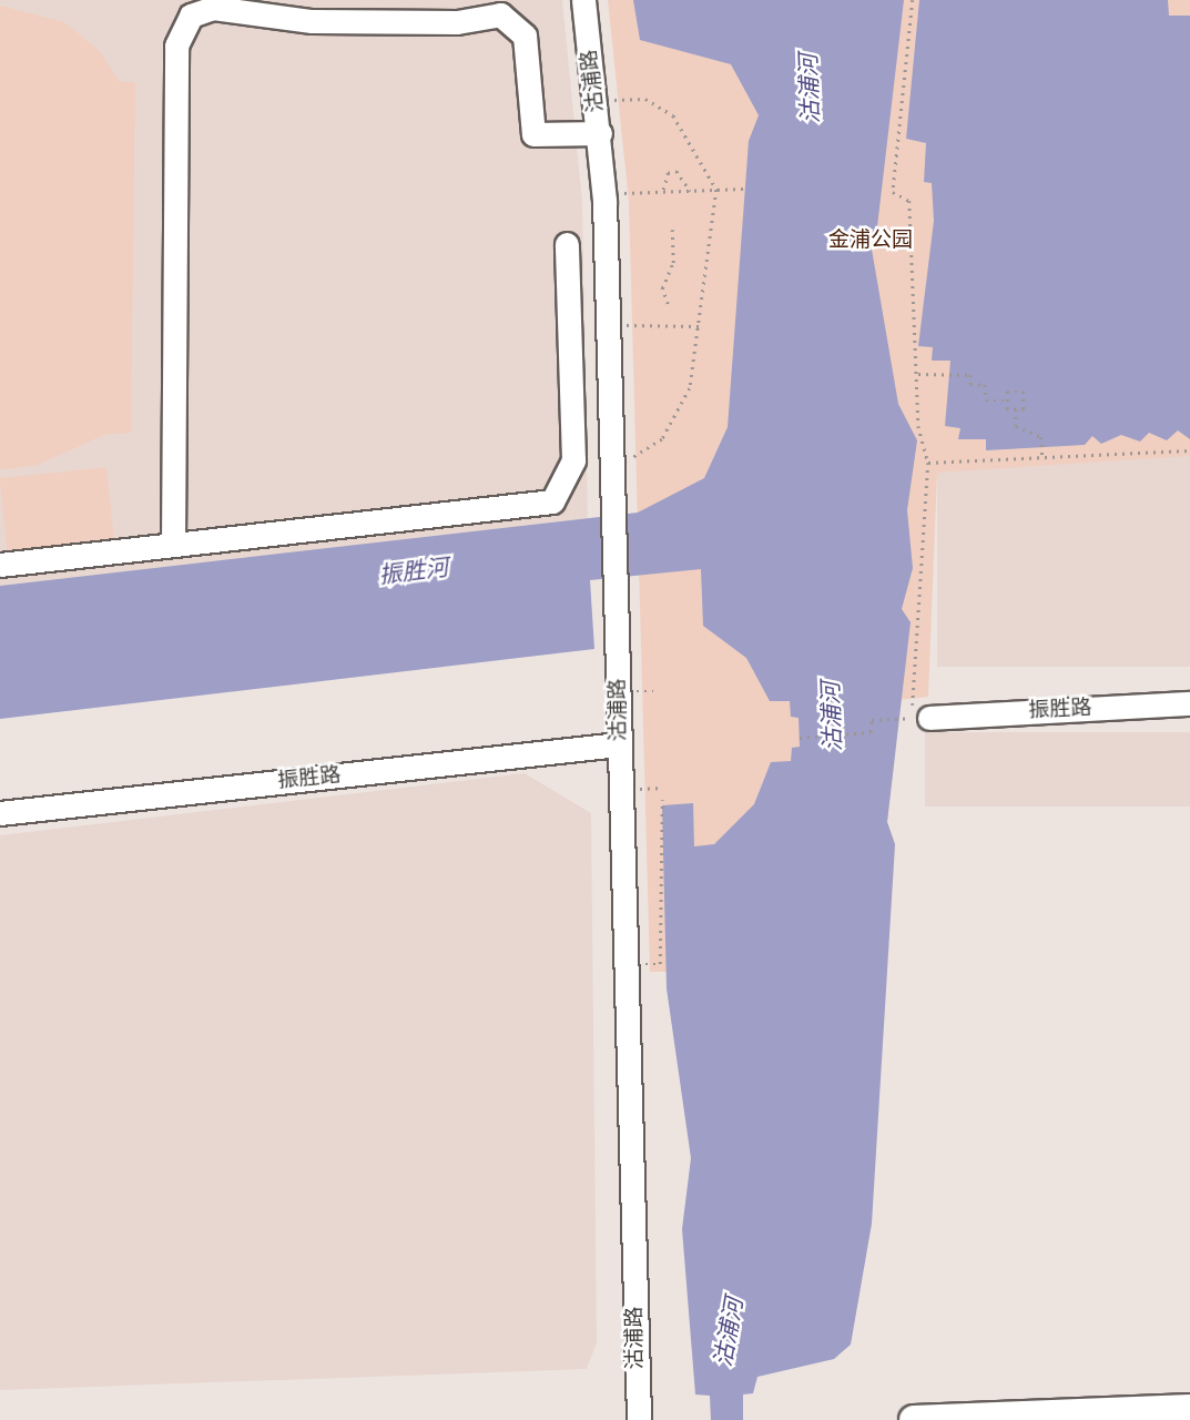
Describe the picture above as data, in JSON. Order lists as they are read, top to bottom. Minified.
{"streets":{"street":["沽浦路","振胜路"]},"crossings":[["沽浦路","振胜路"]],"water":["沽浦河","振胜河"],"parks":["金浦公园"]}
